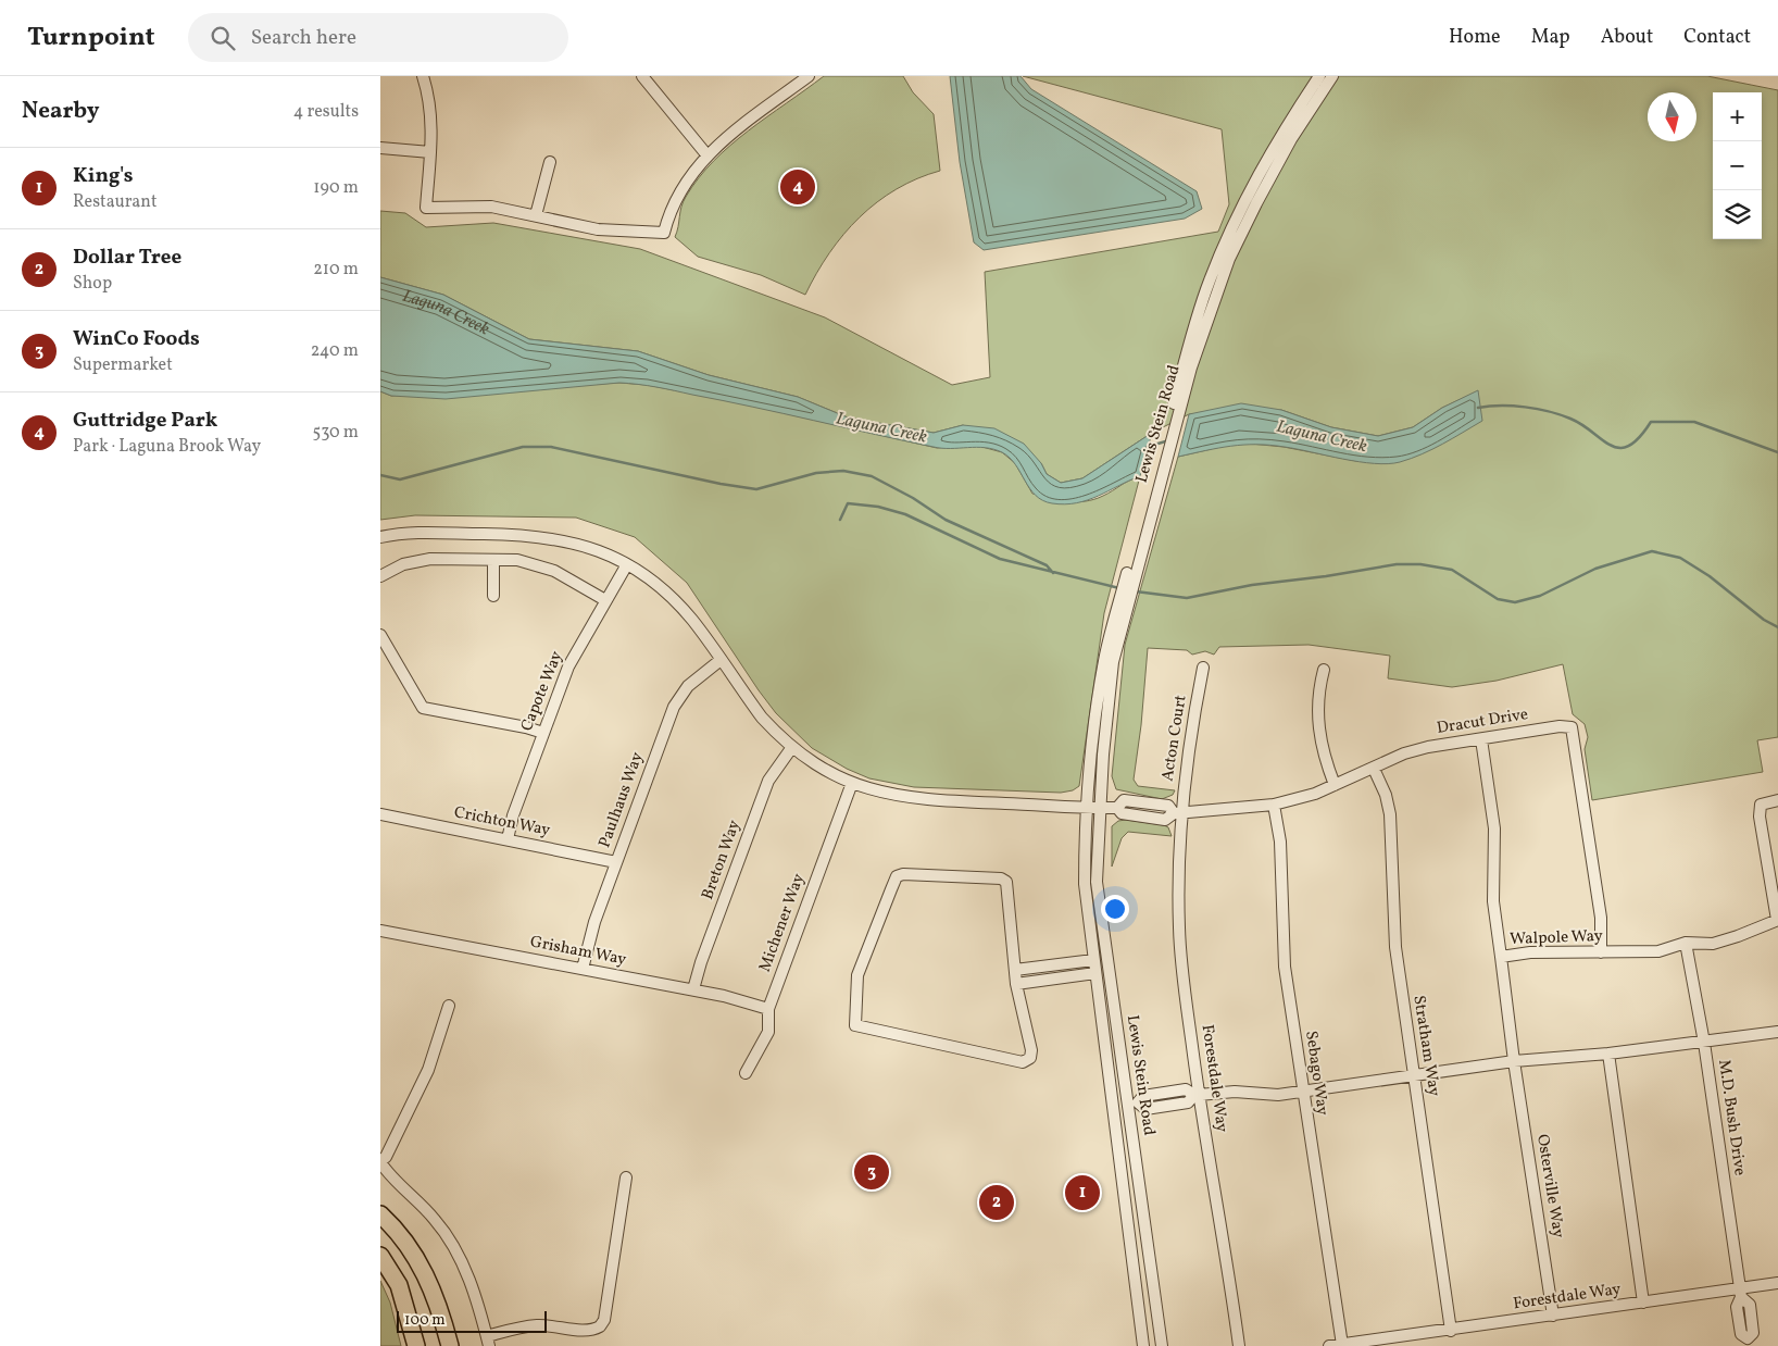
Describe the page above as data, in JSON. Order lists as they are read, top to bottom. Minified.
{"streets":{"street":["Lewis Stein Road","Capote Way","Dracut Drive","Acton Court","Paulhaus Way","Crichton Way","Breton Way","Michener Way","Walpole Way","Grisham Way","Stratham Way","Sebago Way","Forestdale Way","M.D. Bush Drive","Osterville Way"]},"crossings":[["Lewis Stein Road","Dracut Drive"],["Capote Way","Crichton Way"],["Dracut Drive","Acton Court"],["Dracut Drive","Walpole Way"],["Dracut Drive","Stratham Way"],["Dracut Drive","Sebago Way"],["Dracut Drive","Forestdale Way"],["Acton Court","Forestdale Way"],["Paulhaus Way","Crichton Way"],["Paulhaus Way","Grisham Way"],["Breton Way","Grisham Way"],["Michener Way","Grisham Way"],["Walpole Way","M.D. Bush Drive"],["Walpole Way","Osterville Way"],["Stratham Way","Forestdale Way"],["Sebago Way","Forestdale Way"],["Forestdale Way","M.D. Bush Drive"],["Forestdale Way","Osterville Way"]],"water":["Laguna Creek"],"scale_bar":"100 m","north":"bottom","page":{"header":"Turnpoint","search":"Search here","nav":["Home","Map","About","Contact"],"heading":["Nearby","4 results"],"map_buttons":["+","−"],"list":[{"mark":"1","name":"King's","note":"Restaurant","value":"190 m"},{"mark":"2","name":"Dollar Tree","note":"Shop","value":"210 m"},{"mark":"3","name":"WinCo Foods","note":"Supermarket","value":"240 m"},{"mark":"4","name":"Guttridge Park","note":"Park · Laguna Brook Way","value":"530 m"}],"pins":["4","3","1","2"],"scale":"100 m"}}
